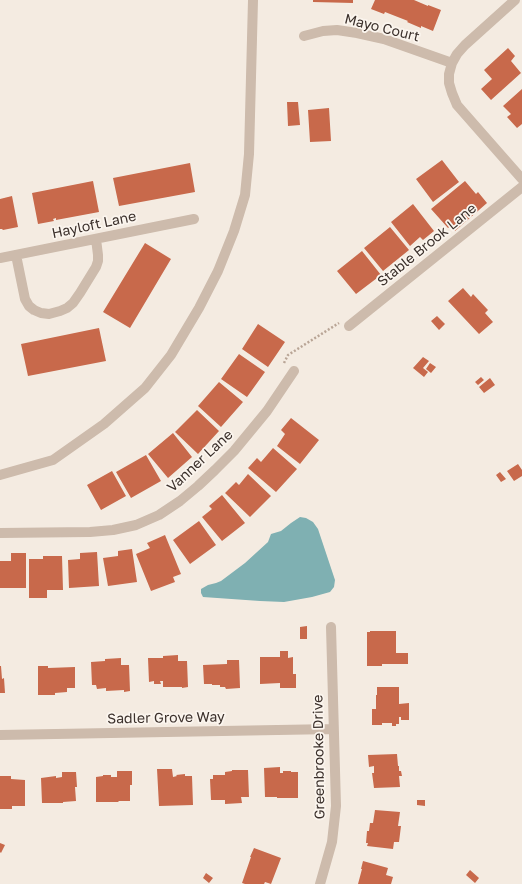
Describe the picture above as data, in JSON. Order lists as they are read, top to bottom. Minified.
{"streets":{"street":["Mayo Court","Hayloft Lane","Stable Brook Lane","Vanner Lane","Sadler Grove Way","Greenbrooke Drive"]},"crossings":[["Sadler Grove Way","Greenbrooke Drive"]]}
